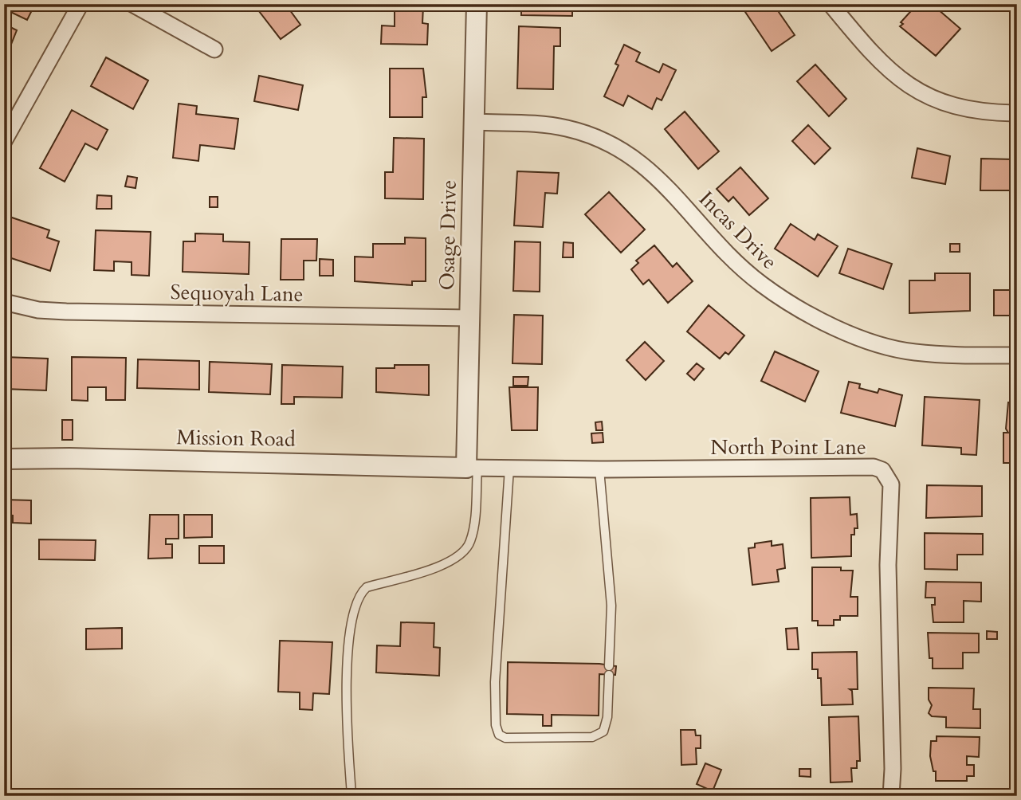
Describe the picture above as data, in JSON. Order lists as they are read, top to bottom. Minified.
{"streets":{"street":["Incas Drive","Osage Drive","Sequoyah Lane","Mission Road","North Point Lane"]},"crossings":[["Incas Drive","Osage Drive"],["Osage Drive","Sequoyah Lane"],["Osage Drive","Mission Road"],["Osage Drive","North Point Lane"],["Mission Road","North Point Lane"]]}
